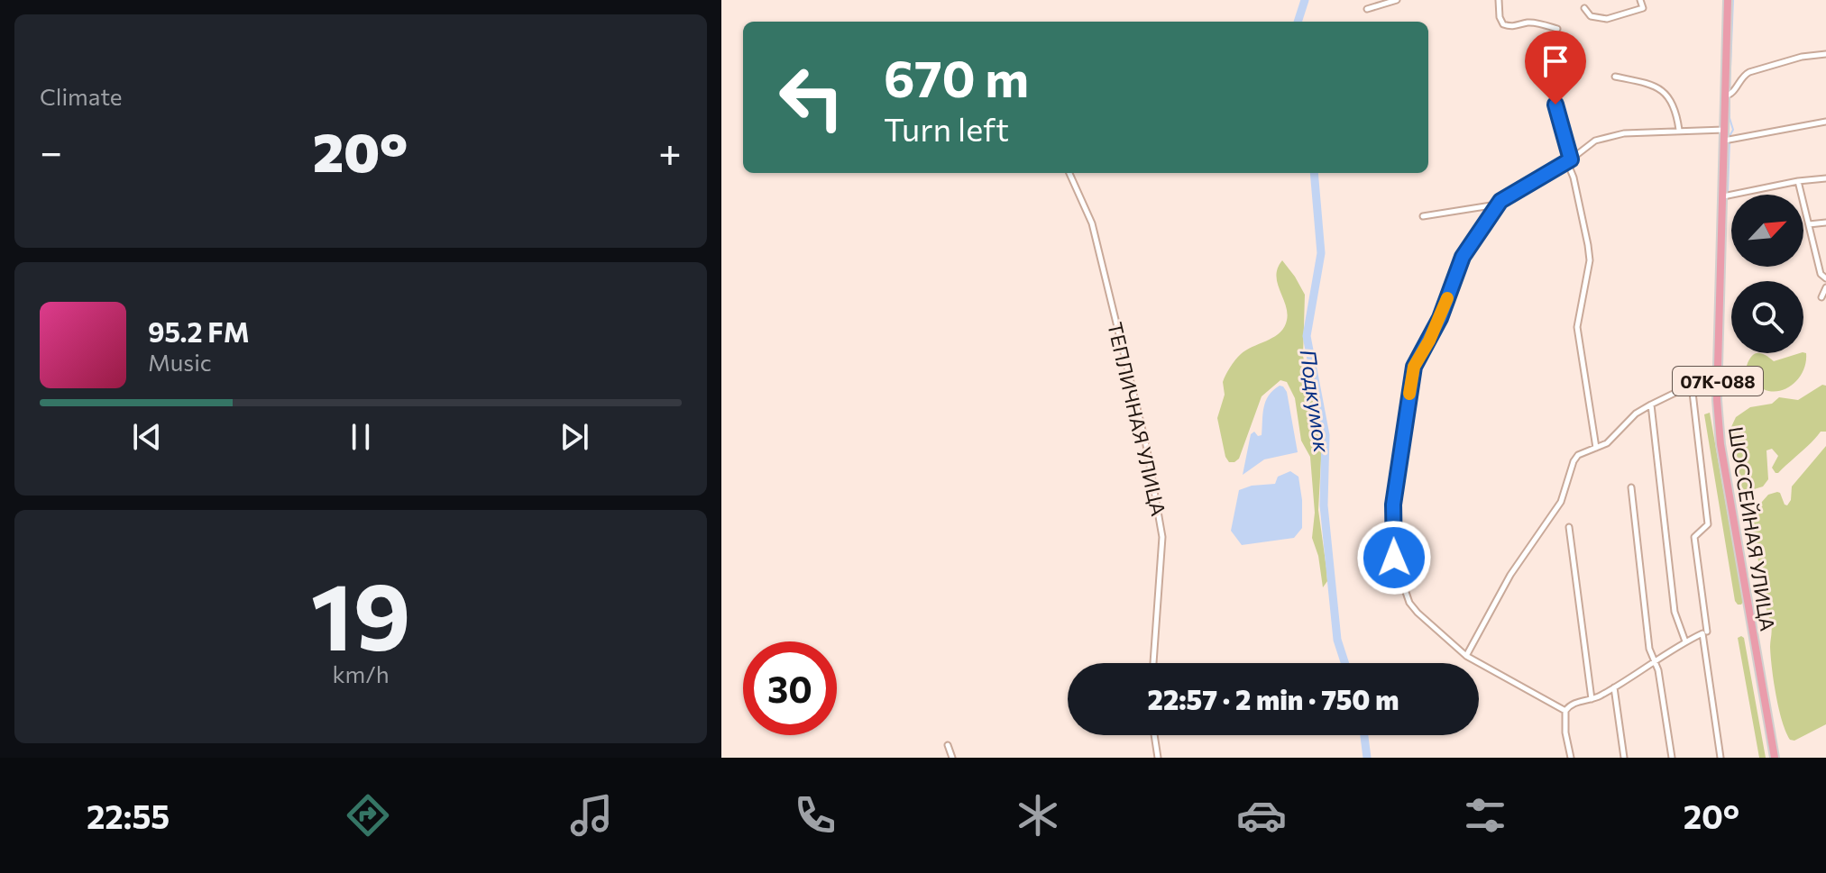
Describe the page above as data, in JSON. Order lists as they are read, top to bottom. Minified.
{"streets":{"main road":["07К-088","ШОССЕЙНАЯ УЛИЦА"],"street":["ТЕПЛИЧНАЯ УЛИЦА"]},"water":["Подкумок"],"north":"top right","page":{"tile":["Climate",["19","km/h"]],"turn":["670 m","Turn left"],"heat":["−","20°","+"],"song":["95.2 FM","Music"],"limit":"30","trip":"22:57 · 2 min · 750 m","tabs":["22:55","20°"]}}
